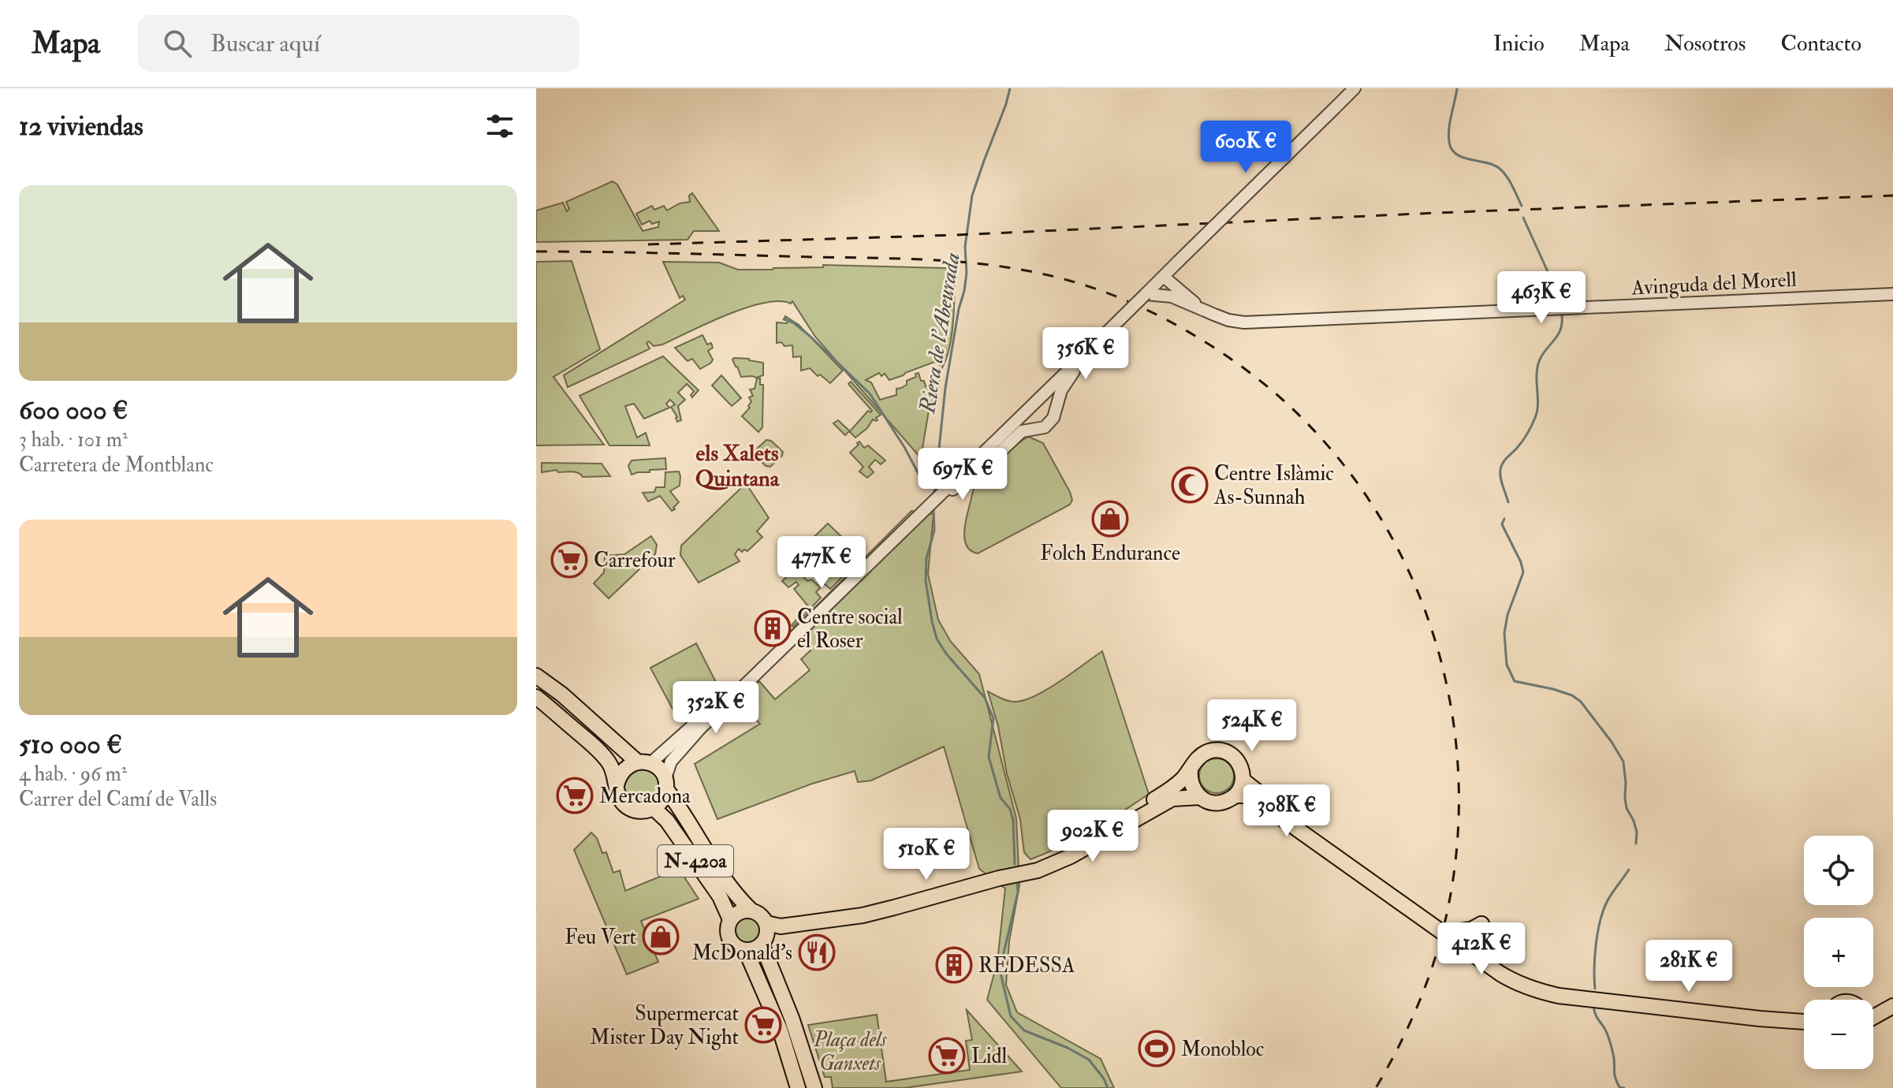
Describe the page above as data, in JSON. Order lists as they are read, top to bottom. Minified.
{"streets":{"main road":["N-420a"],"street":["Avinguda del Morell"]},"districts":["els Xalets Quintana"],"water":["Riera de l'Abeurada"],"parks":["Plaça dels Ganxets"],"places":{"mosque":["Centre Islàmic As-Sunnah"],"shop":["Folch Endurance","Feu Vert"],"supermarket":["Carrefour","Mercadona","Supermercat Mister Day Night","Lidl"],"building":["Centre social el Roser","REDESSA"],"restaurant":["McDonald's"],"sports":["Monobloc"]},"page":{"header":"Mapa","search":"Buscar aquí","nav":["Inicio","Mapa","Nosotros","Contacto"],"heading":"12 viviendas","price":["600K €","463K €","356K €","697K €","477K €","352K €","524K €","308K €","902K €","510K €","412K €","281K €"],"list":[{"name":"600 000 €","note":"3 hab. · 101 m² · Carretera de Montblanc"},{"name":"510 000 €","note":"4 hab. · 96 m² · Carrer del Camí de Valls"}],"map_buttons":["+","−"]}}
